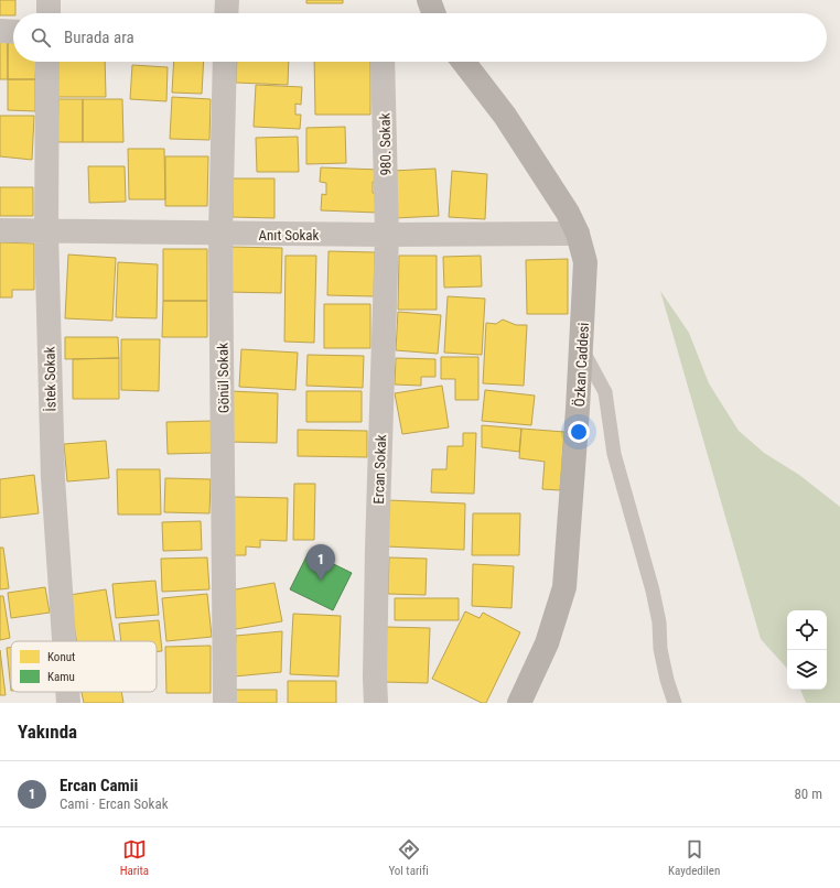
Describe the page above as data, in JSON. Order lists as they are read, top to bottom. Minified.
{"streets":{"street":["980. Sokak","Anıt Sokak","Özkan Caddesi","Gönül Sokak","İstek Sokak","Ercan Sokak"]},"crossings":[["980. Sokak","Anıt Sokak"],["980. Sokak","Ercan Sokak"],["Anıt Sokak","Özkan Caddesi"],["Anıt Sokak","Gönül Sokak"],["Anıt Sokak","İstek Sokak"],["Anıt Sokak","Ercan Sokak"]],"legend":["Konut","Kamu"],"page":{"search":"Burada ara","pins":"1","heading":"Yakında","list":[{"mark":"1","name":"Ercan Camii","note":"Cami · Ercan Sokak","value":"80 m"}],"nav":["Harita","Yol tarifi","Kaydedilen"]}}
